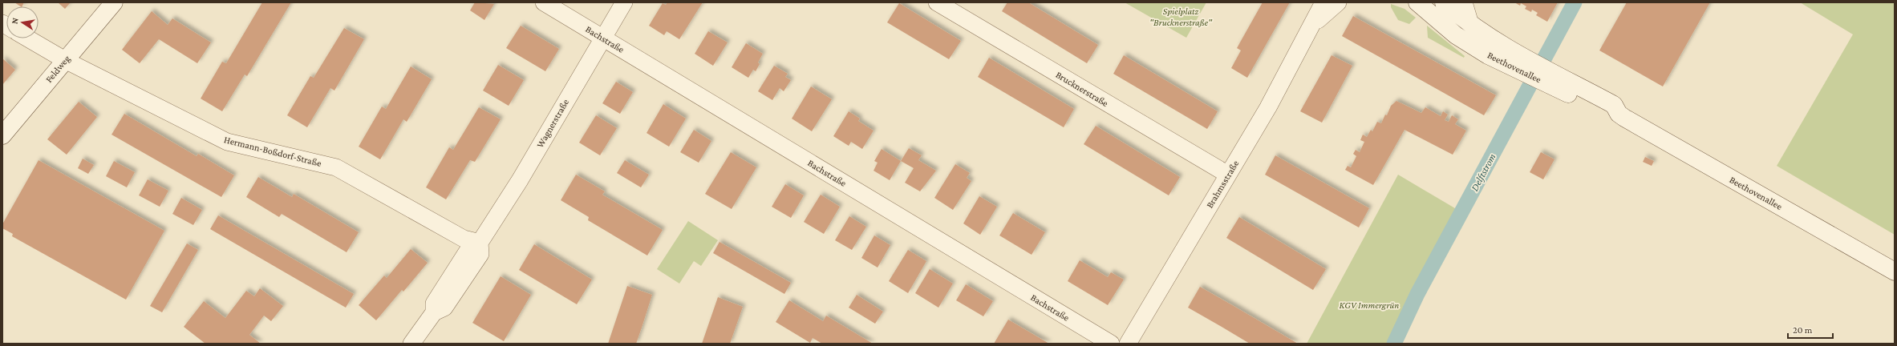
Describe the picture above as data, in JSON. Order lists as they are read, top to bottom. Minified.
{"streets":{"street":["Bachstraße","Beethovenallee","Feldweg","Brucknerstraße","Wagnerstraße","Hermann-Boßdorf-Straße","Brahmsstraße"]},"crossings":[["Bachstraße","Wagnerstraße"],["Feldweg","Hermann-Boßdorf-Straße"],["Brucknerstraße","Brahmsstraße"],["Wagnerstraße","Hermann-Boßdorf-Straße"]],"water":["Delftstrom"],"parks":["Spielplatz \"Brucknerstraße\"","KGV Immergrün"],"scale_bar":"20 m","north":"left"}
